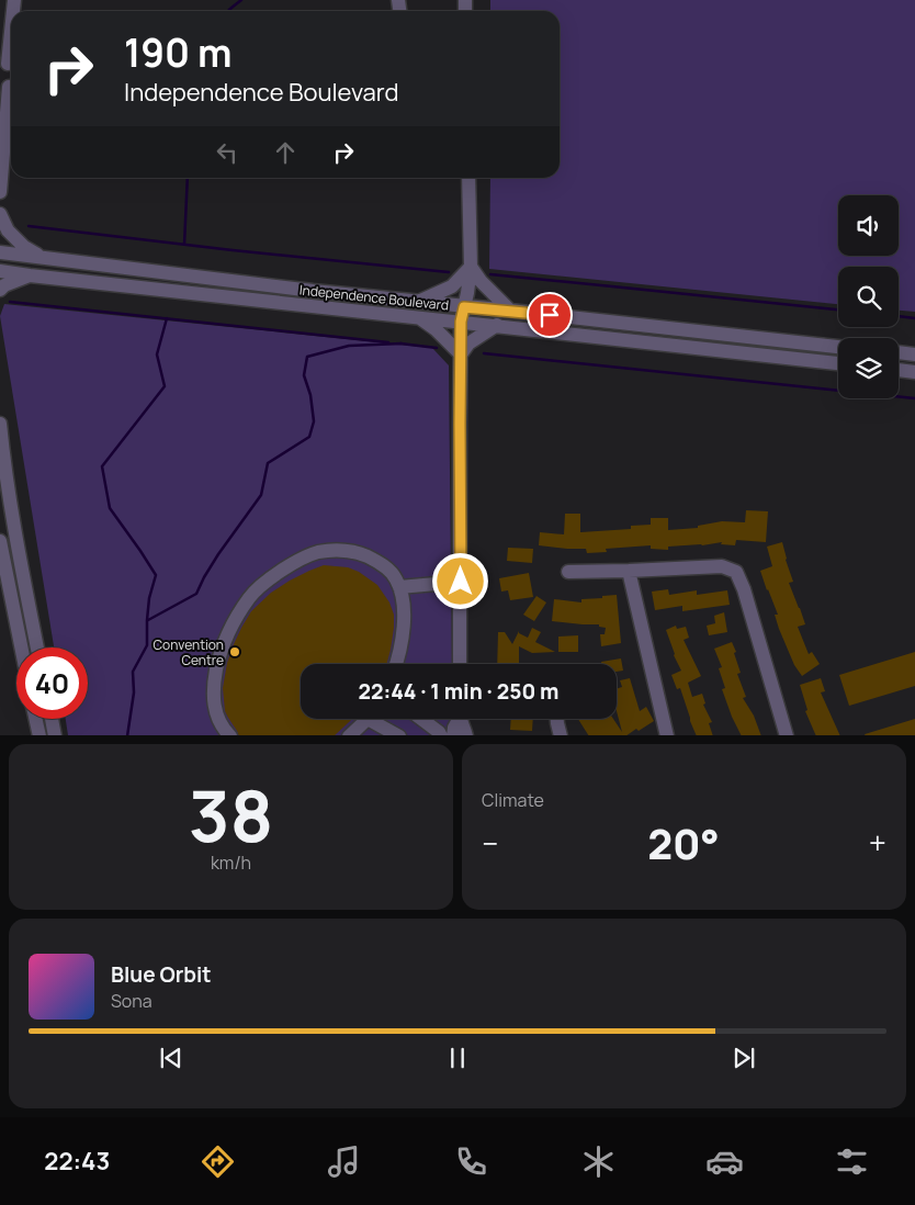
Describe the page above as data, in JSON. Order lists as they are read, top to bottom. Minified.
{"streets":{"street":["Independence Boulevard"]},"places":["Convention Centre"],"page":{"turn":["190 m","Independence Boulevard"],"limit":"40","trip":"22:44 · 1 min · 250 m","tile":[["38","km/h"],"Climate"],"heat":["−","20°","+"],"song":["Blue Orbit","Sona"],"tabs":"22:43"}}
